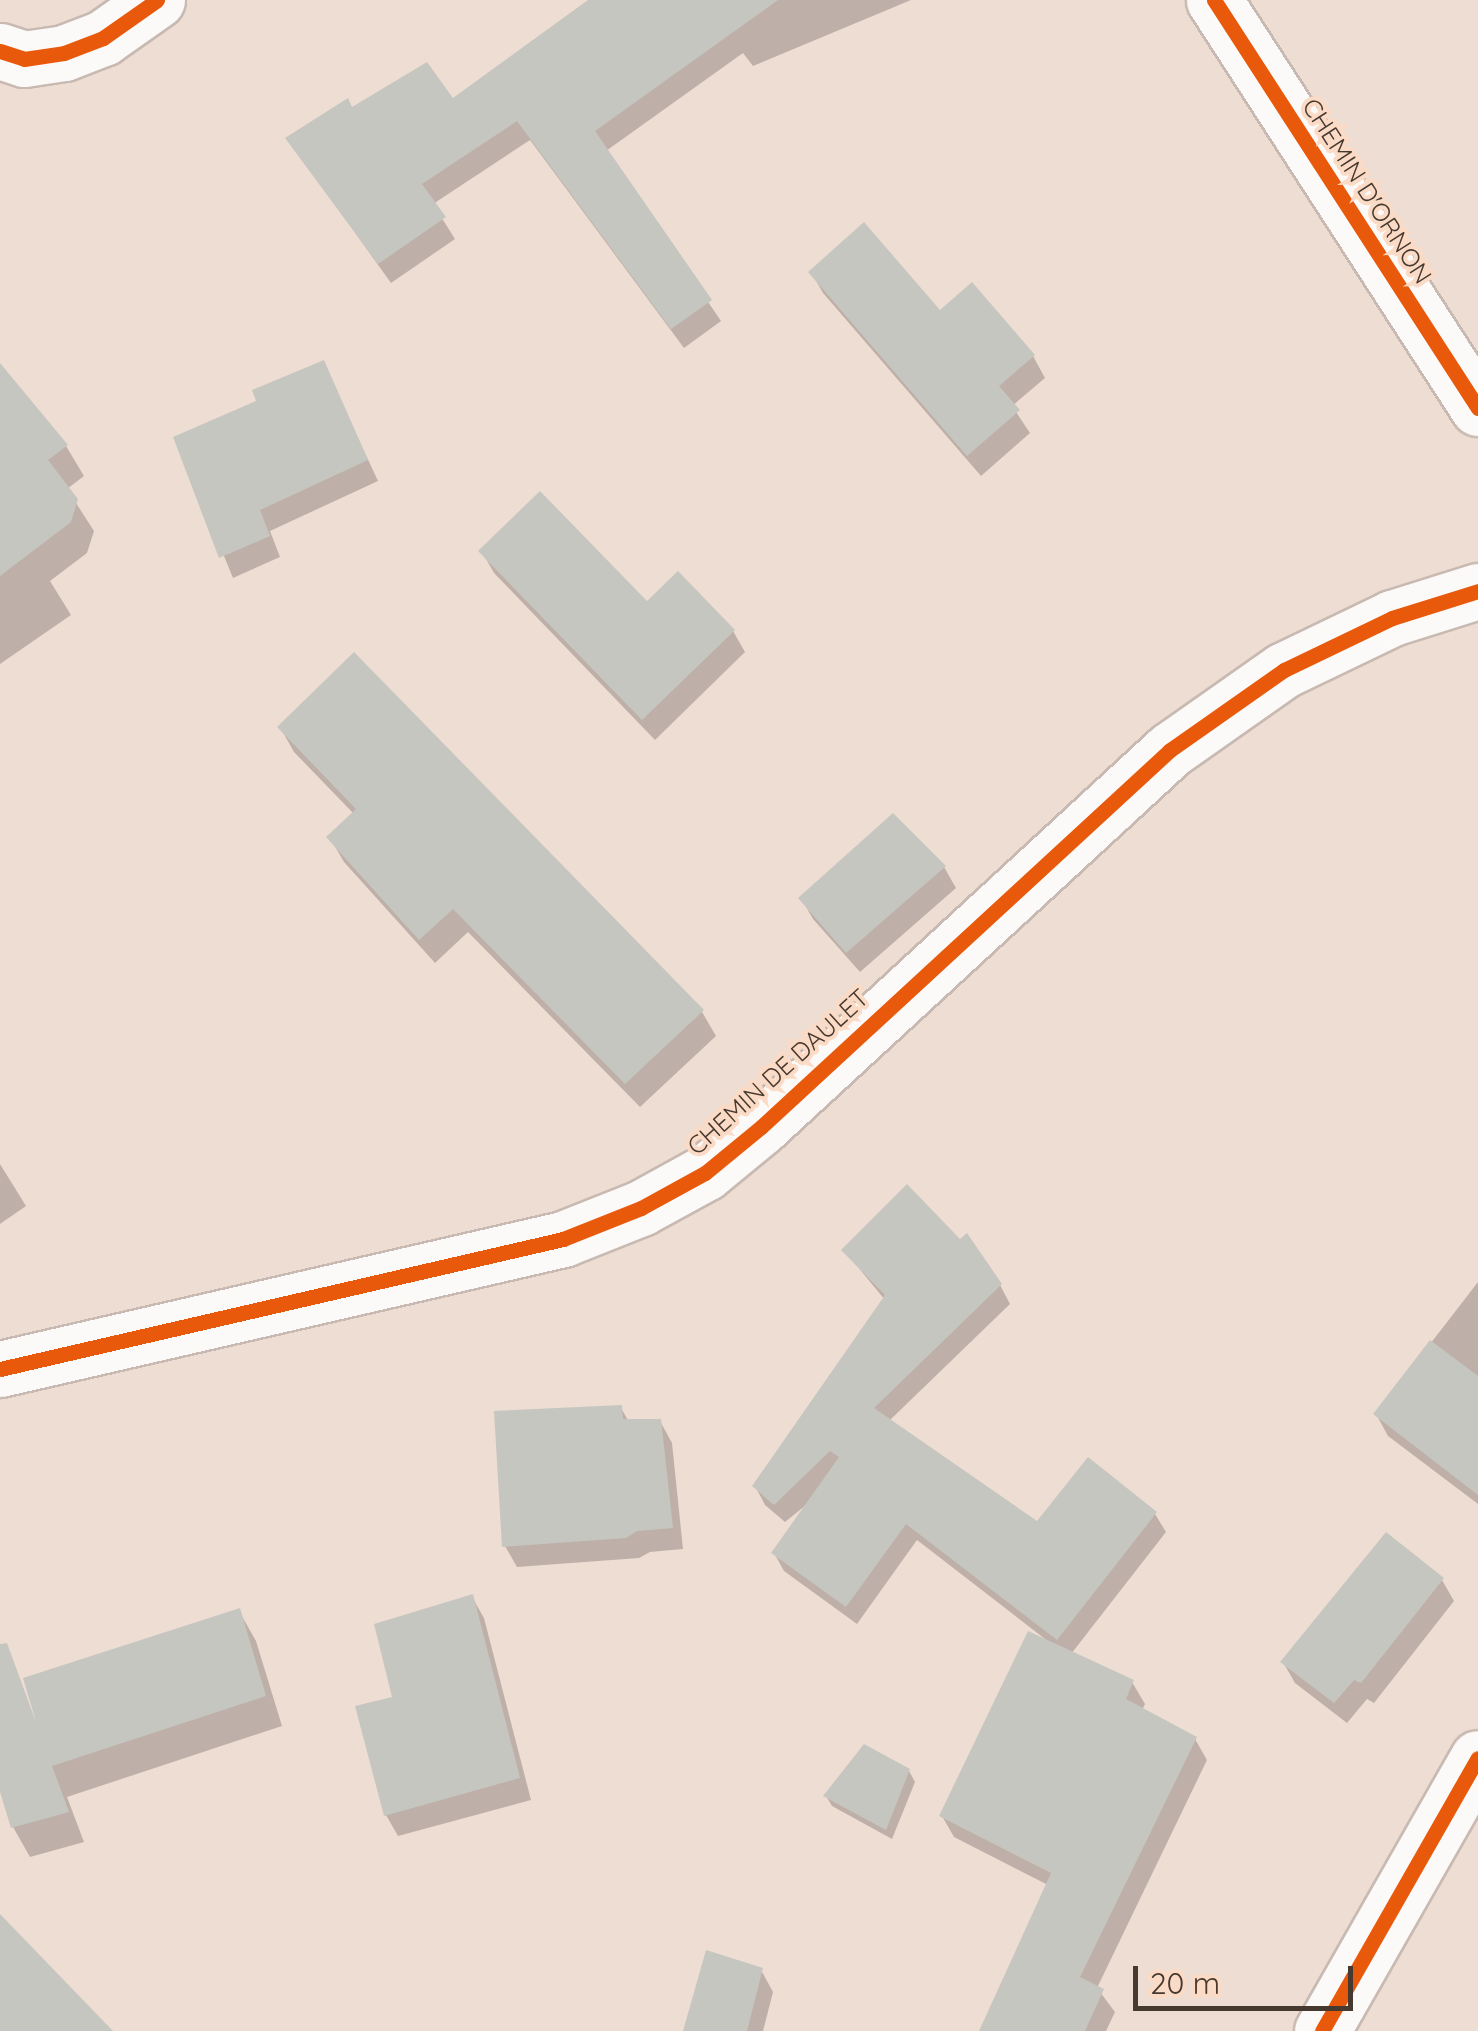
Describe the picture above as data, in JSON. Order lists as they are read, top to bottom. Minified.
{"streets":{"street":["CHEMIN D'ORNON","CHEMIN DE DAULET"]},"scale_bar":"20 m"}
